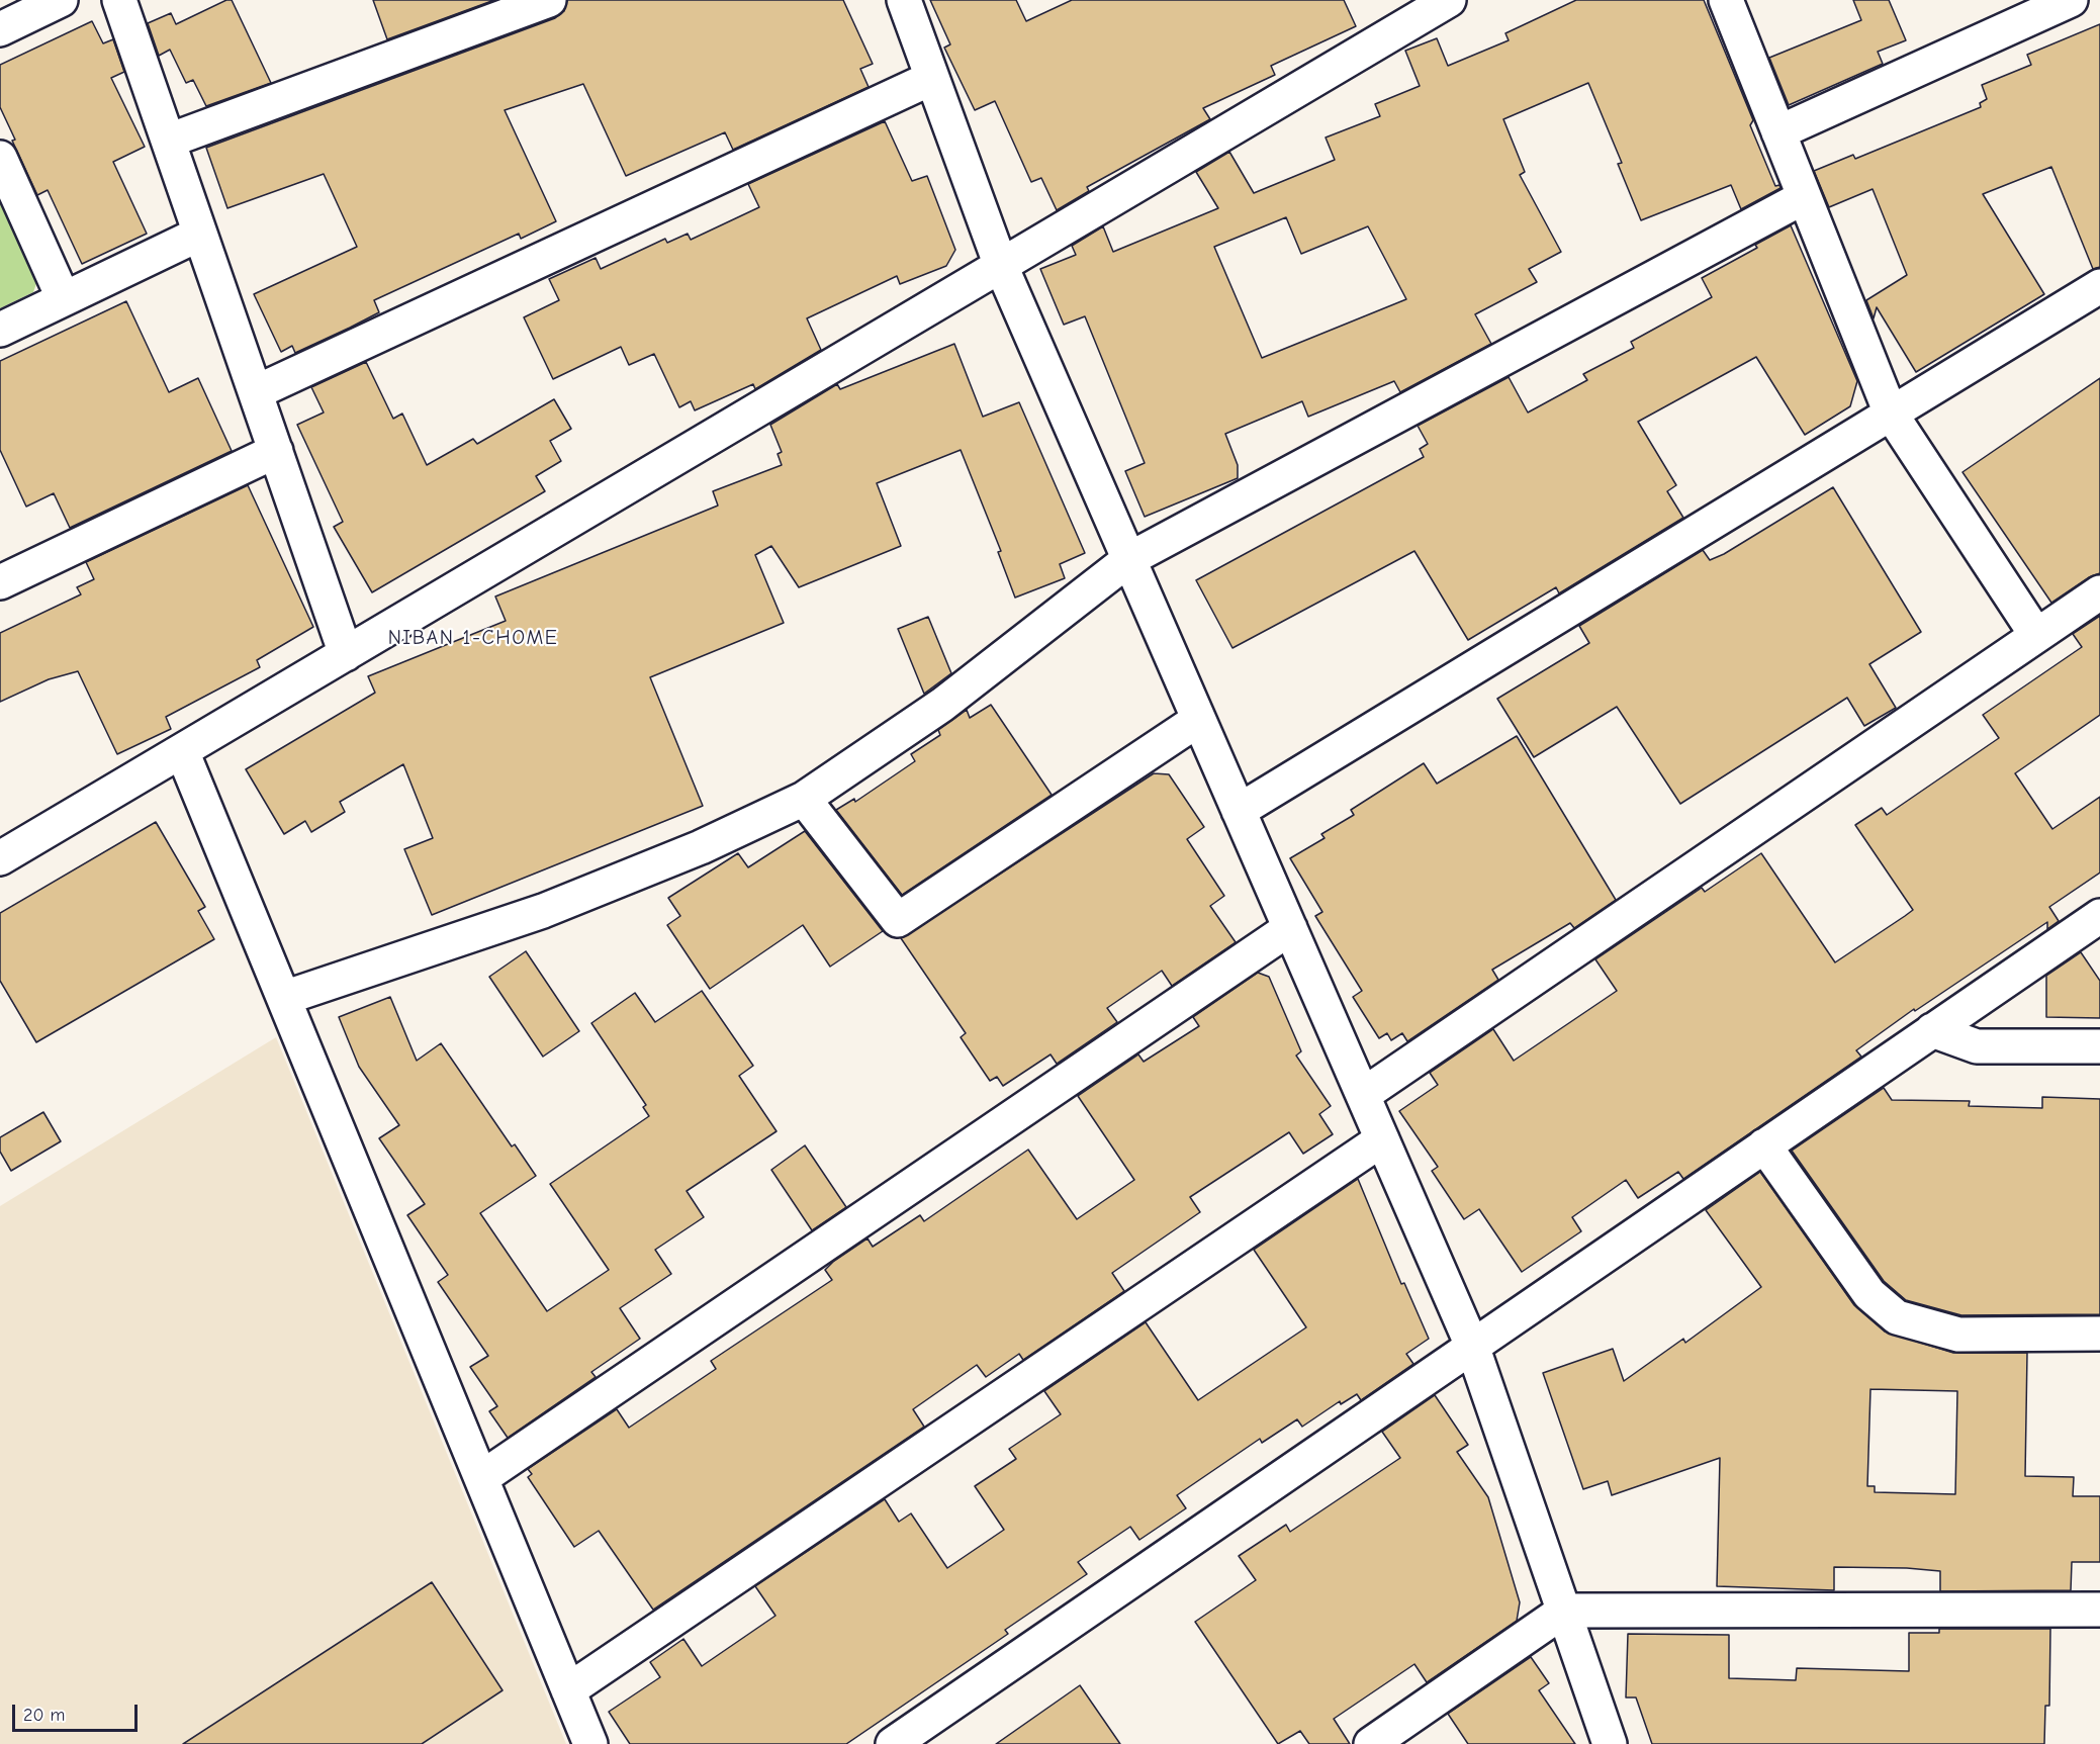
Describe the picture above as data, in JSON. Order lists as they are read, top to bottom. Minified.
{"districts":["NIBAN 1-CHOME"],"scale_bar":"20 m"}
